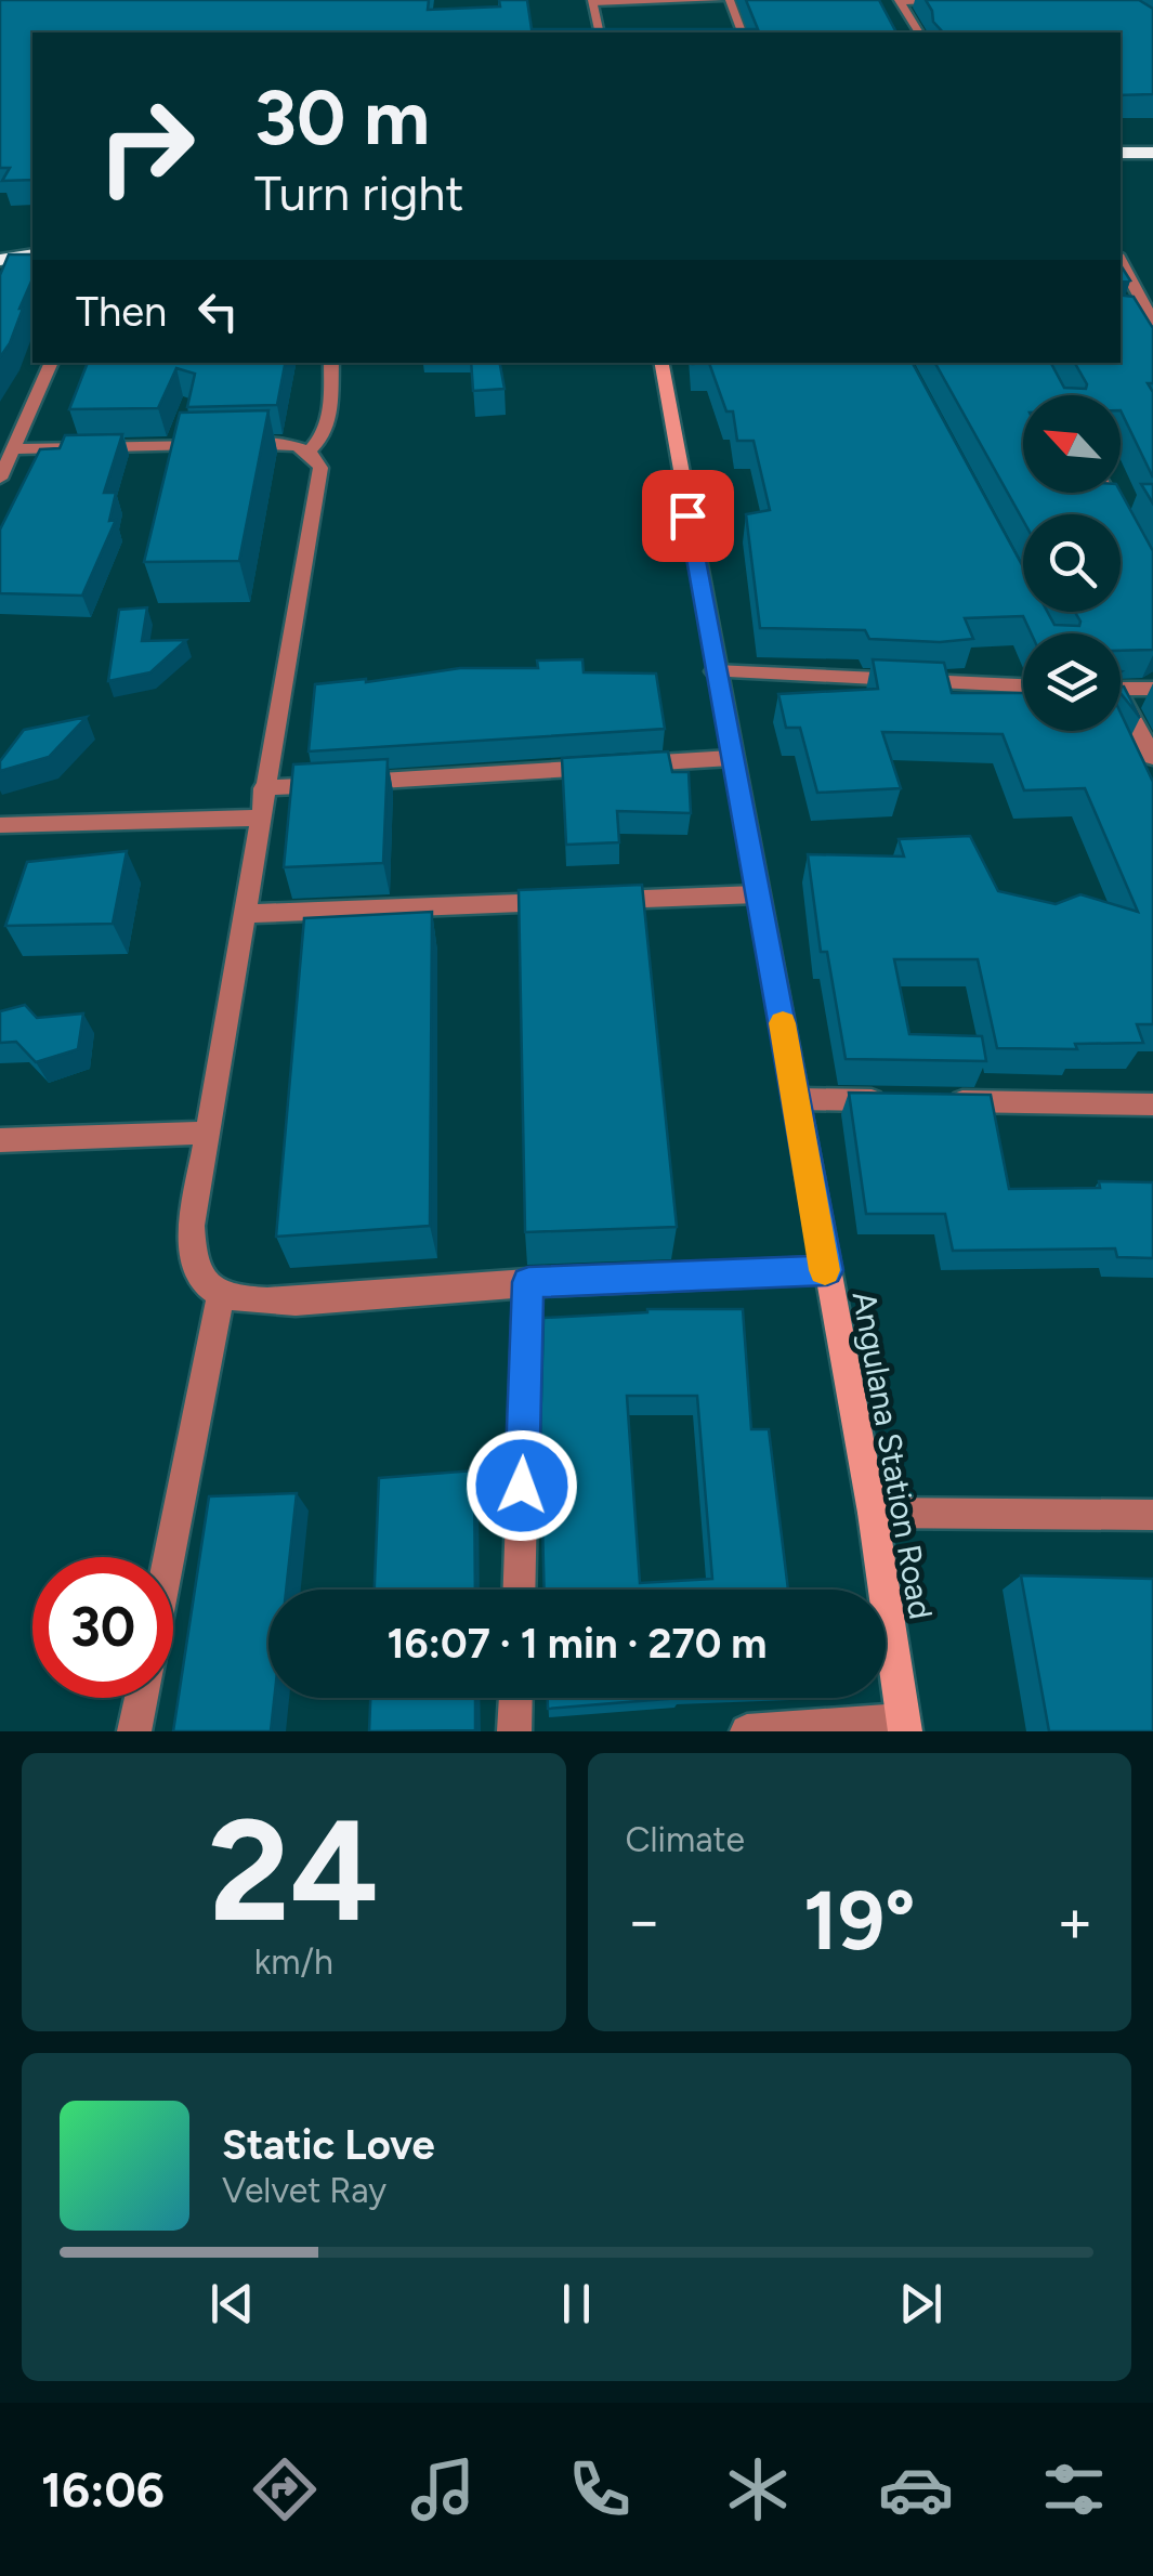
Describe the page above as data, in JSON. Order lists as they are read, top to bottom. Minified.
{"streets":{"street":["Angulana Station Road"]},"north":"top left","page":{"turn":["30 m","Turn right"],"then":"Then","limit":"30","trip":"16:07 · 1 min · 270 m","tile":[["24","km/h"],"Climate"],"heat":["−","19°","+"],"song":["Static Love","Velvet Ray"],"tabs":"16:06"}}
